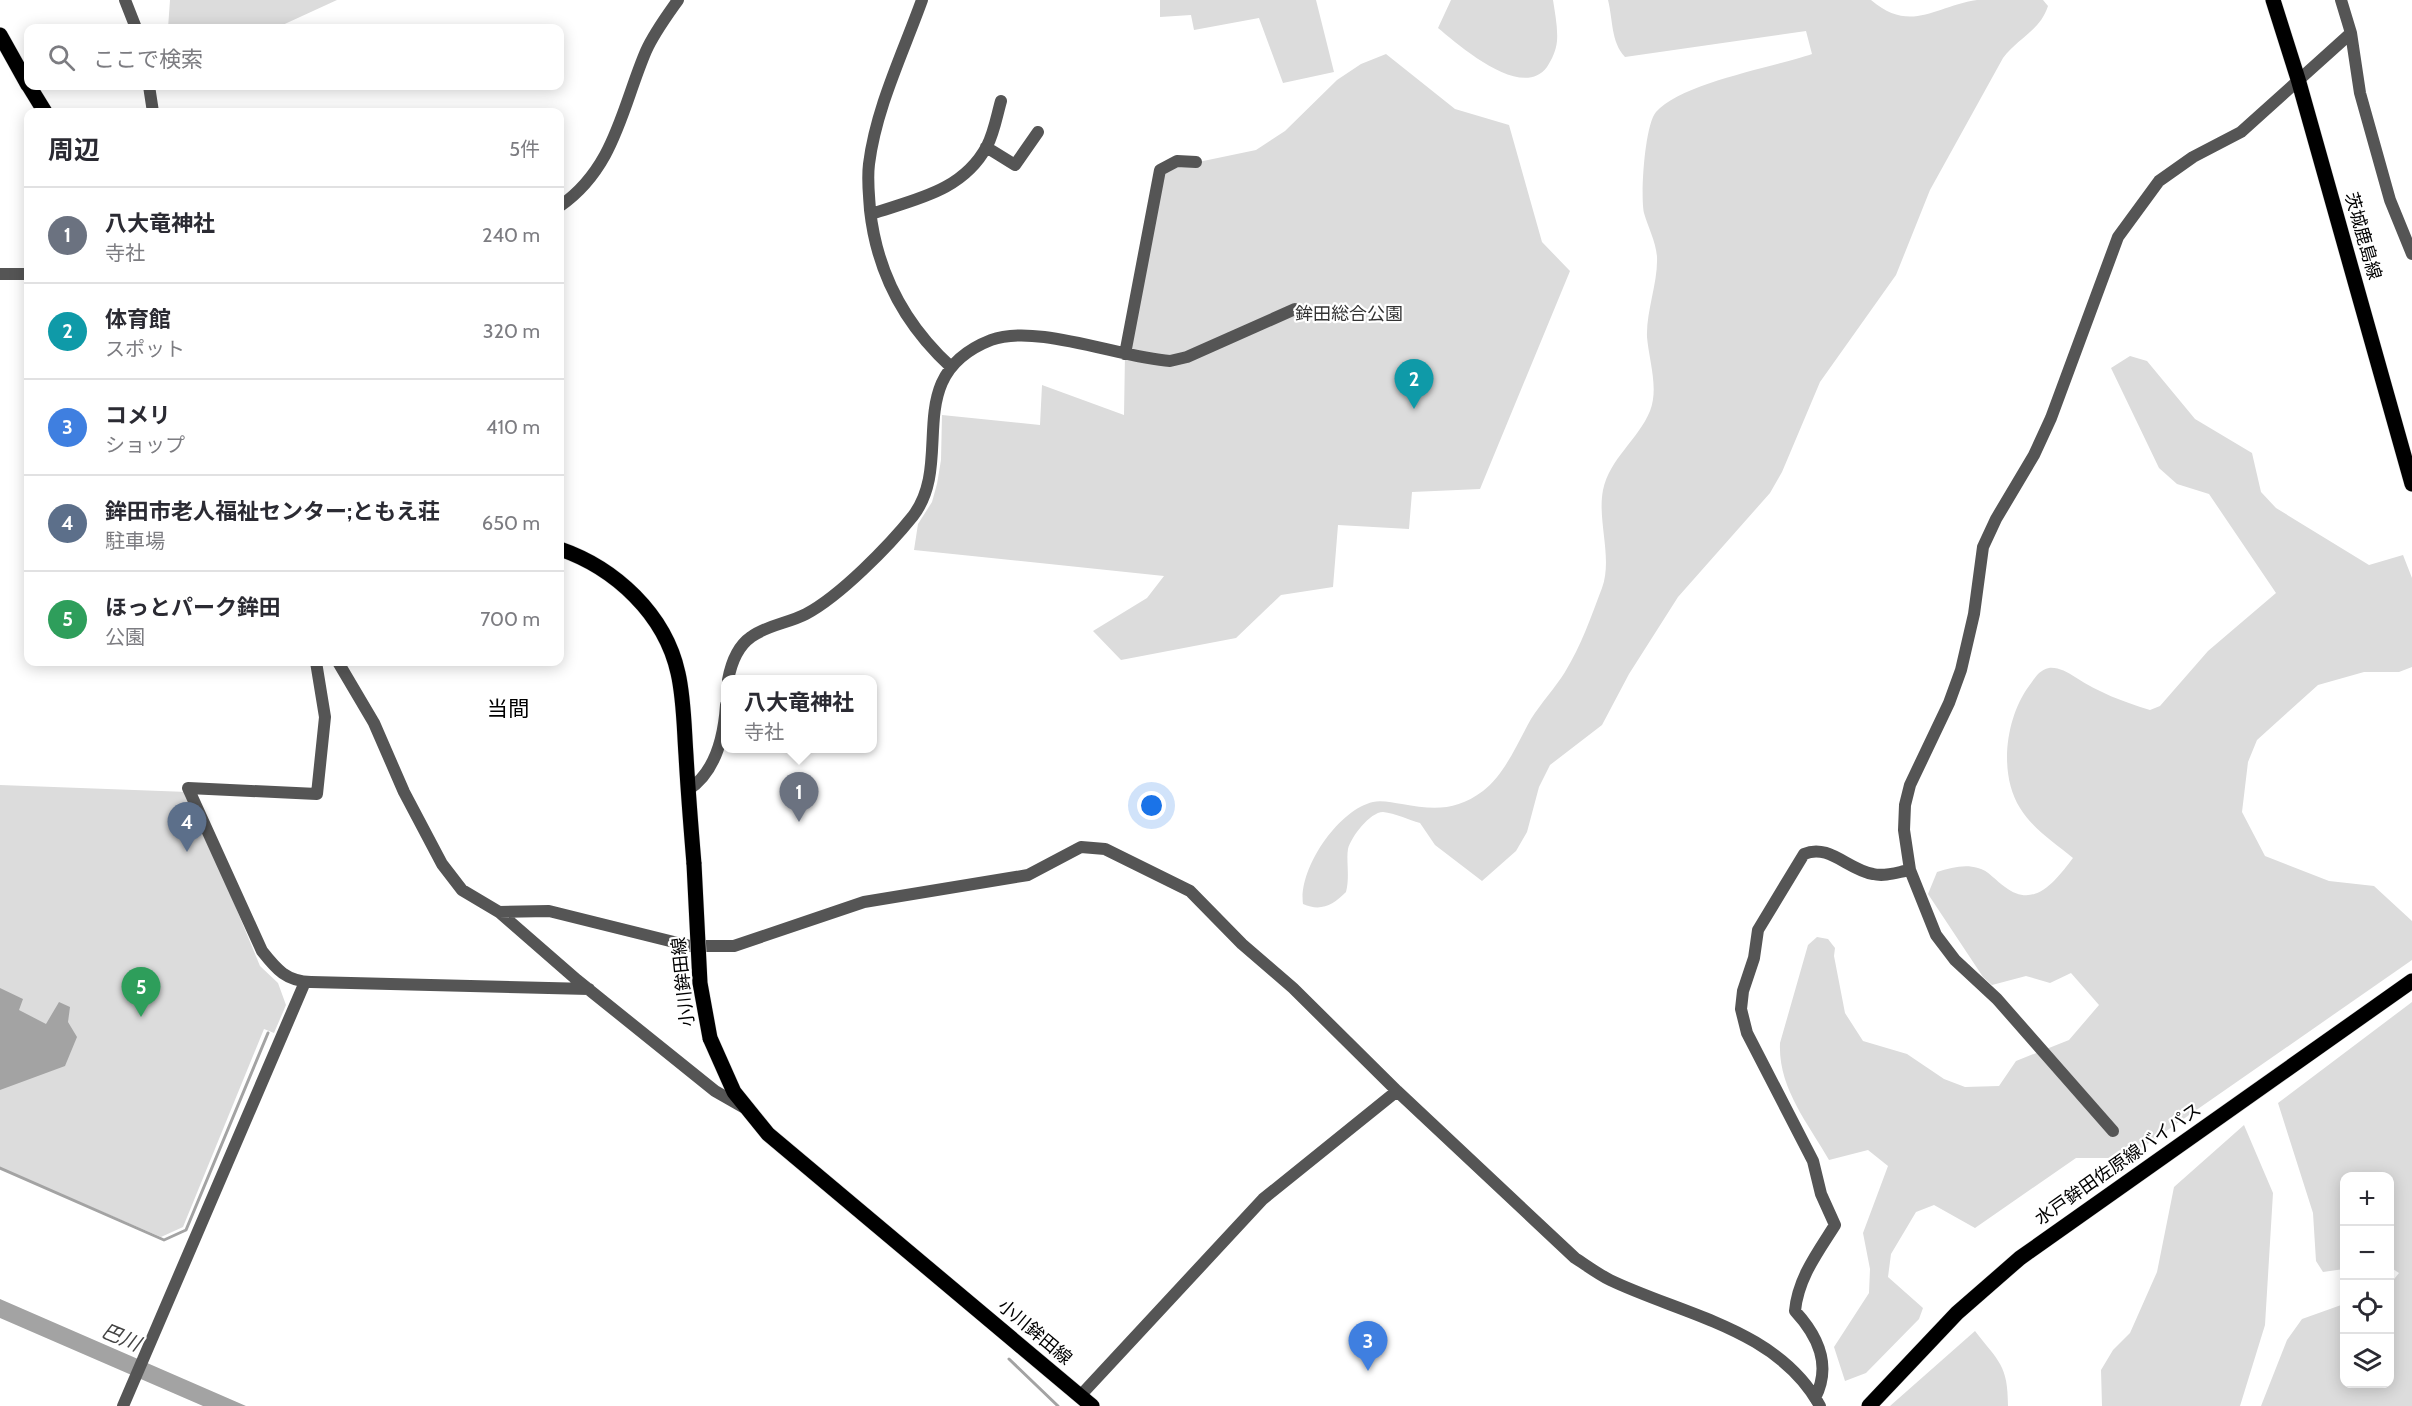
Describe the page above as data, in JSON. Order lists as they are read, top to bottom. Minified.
{"streets":{"main road":["茨城鹿島線","小川鉾田線","水戸鉾田佐原線バイパス"]},"districts":["当間"],"water":["巴川"],"parks":["鉾田総合公園"],"page":{"search":"ここで検索","heading":["周辺","5件"],"list":[{"mark":"1","name":"八大竜神社","note":"寺社","value":"240 m"},{"mark":"2","name":"体育館","note":"スポット","value":"320 m"},{"mark":"3","name":"コメリ","note":"ショップ","value":"410 m"},{"mark":"4","name":"鉾田市老人福祉センター;ともえ荘","note":"駐車場","value":"650 m"},{"mark":"5","name":"ほっとパーク鉾田","note":"公園","value":"700 m"}],"pins":["2","1","4","5","3"],"popup":["八大竜神社","寺社"],"map_buttons":["+","−"]}}
